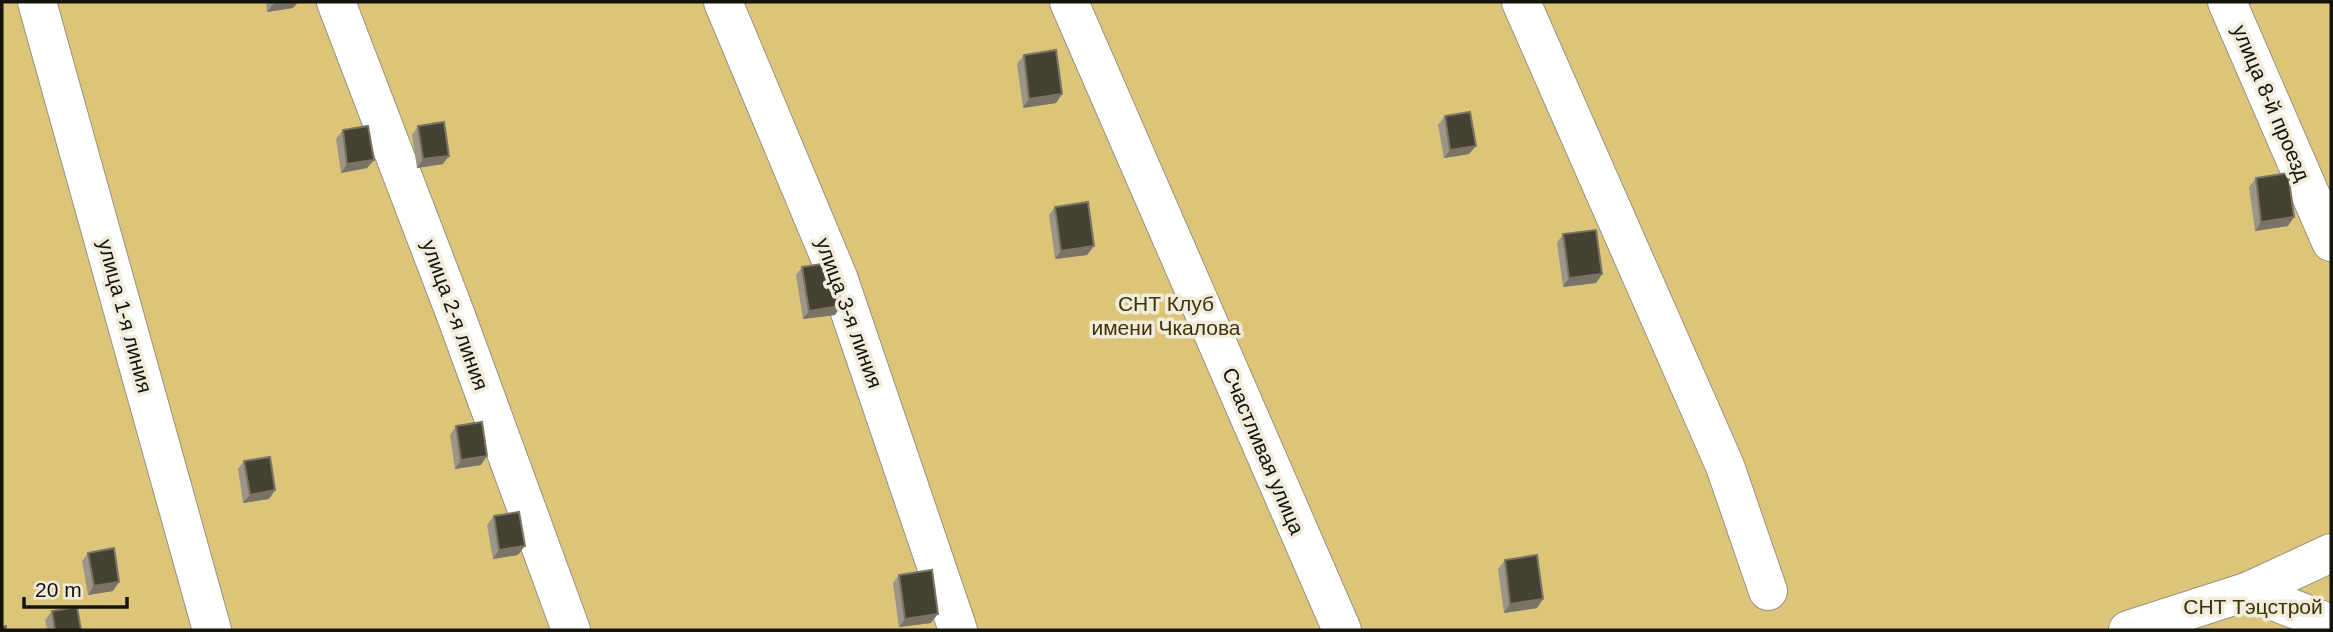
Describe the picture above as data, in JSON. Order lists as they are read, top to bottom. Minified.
{"streets":{"street":["улица 8-й проезд","улица 3-я линия","улица 2-я линия","улица 1-я линия","Счастливая улица"]},"parks":["СНТ Клуб имени Чкалова","СНТ Тэцстрой"],"scale_bar":"20 m"}
